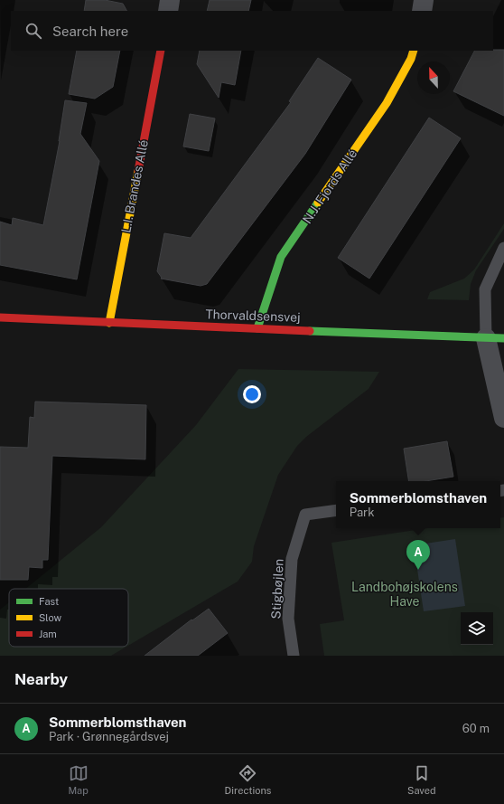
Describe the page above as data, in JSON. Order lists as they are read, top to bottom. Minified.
{"streets":{"street":["L.I. Brandes Allé","N.J. Fjords Allé","Thorvaldsensvej"],"lane":["Stigbøjlen"]},"crossings":[["L.I. Brandes Allé","Thorvaldsensvej"],["N.J. Fjords Allé","Thorvaldsensvej"]],"parks":["Landbohøjskolens Have"],"legend":["Fast","Slow","Jam"],"north":"top","page":{"search":"Search here","popup":["Sommerblomsthaven","Park"],"pins":"A","heading":"Nearby","list":[{"mark":"A","name":"Sommerblomsthaven","note":"Park · Grønnegårdsvej","value":"60 m"}],"nav":["Map","Directions","Saved"]}}
